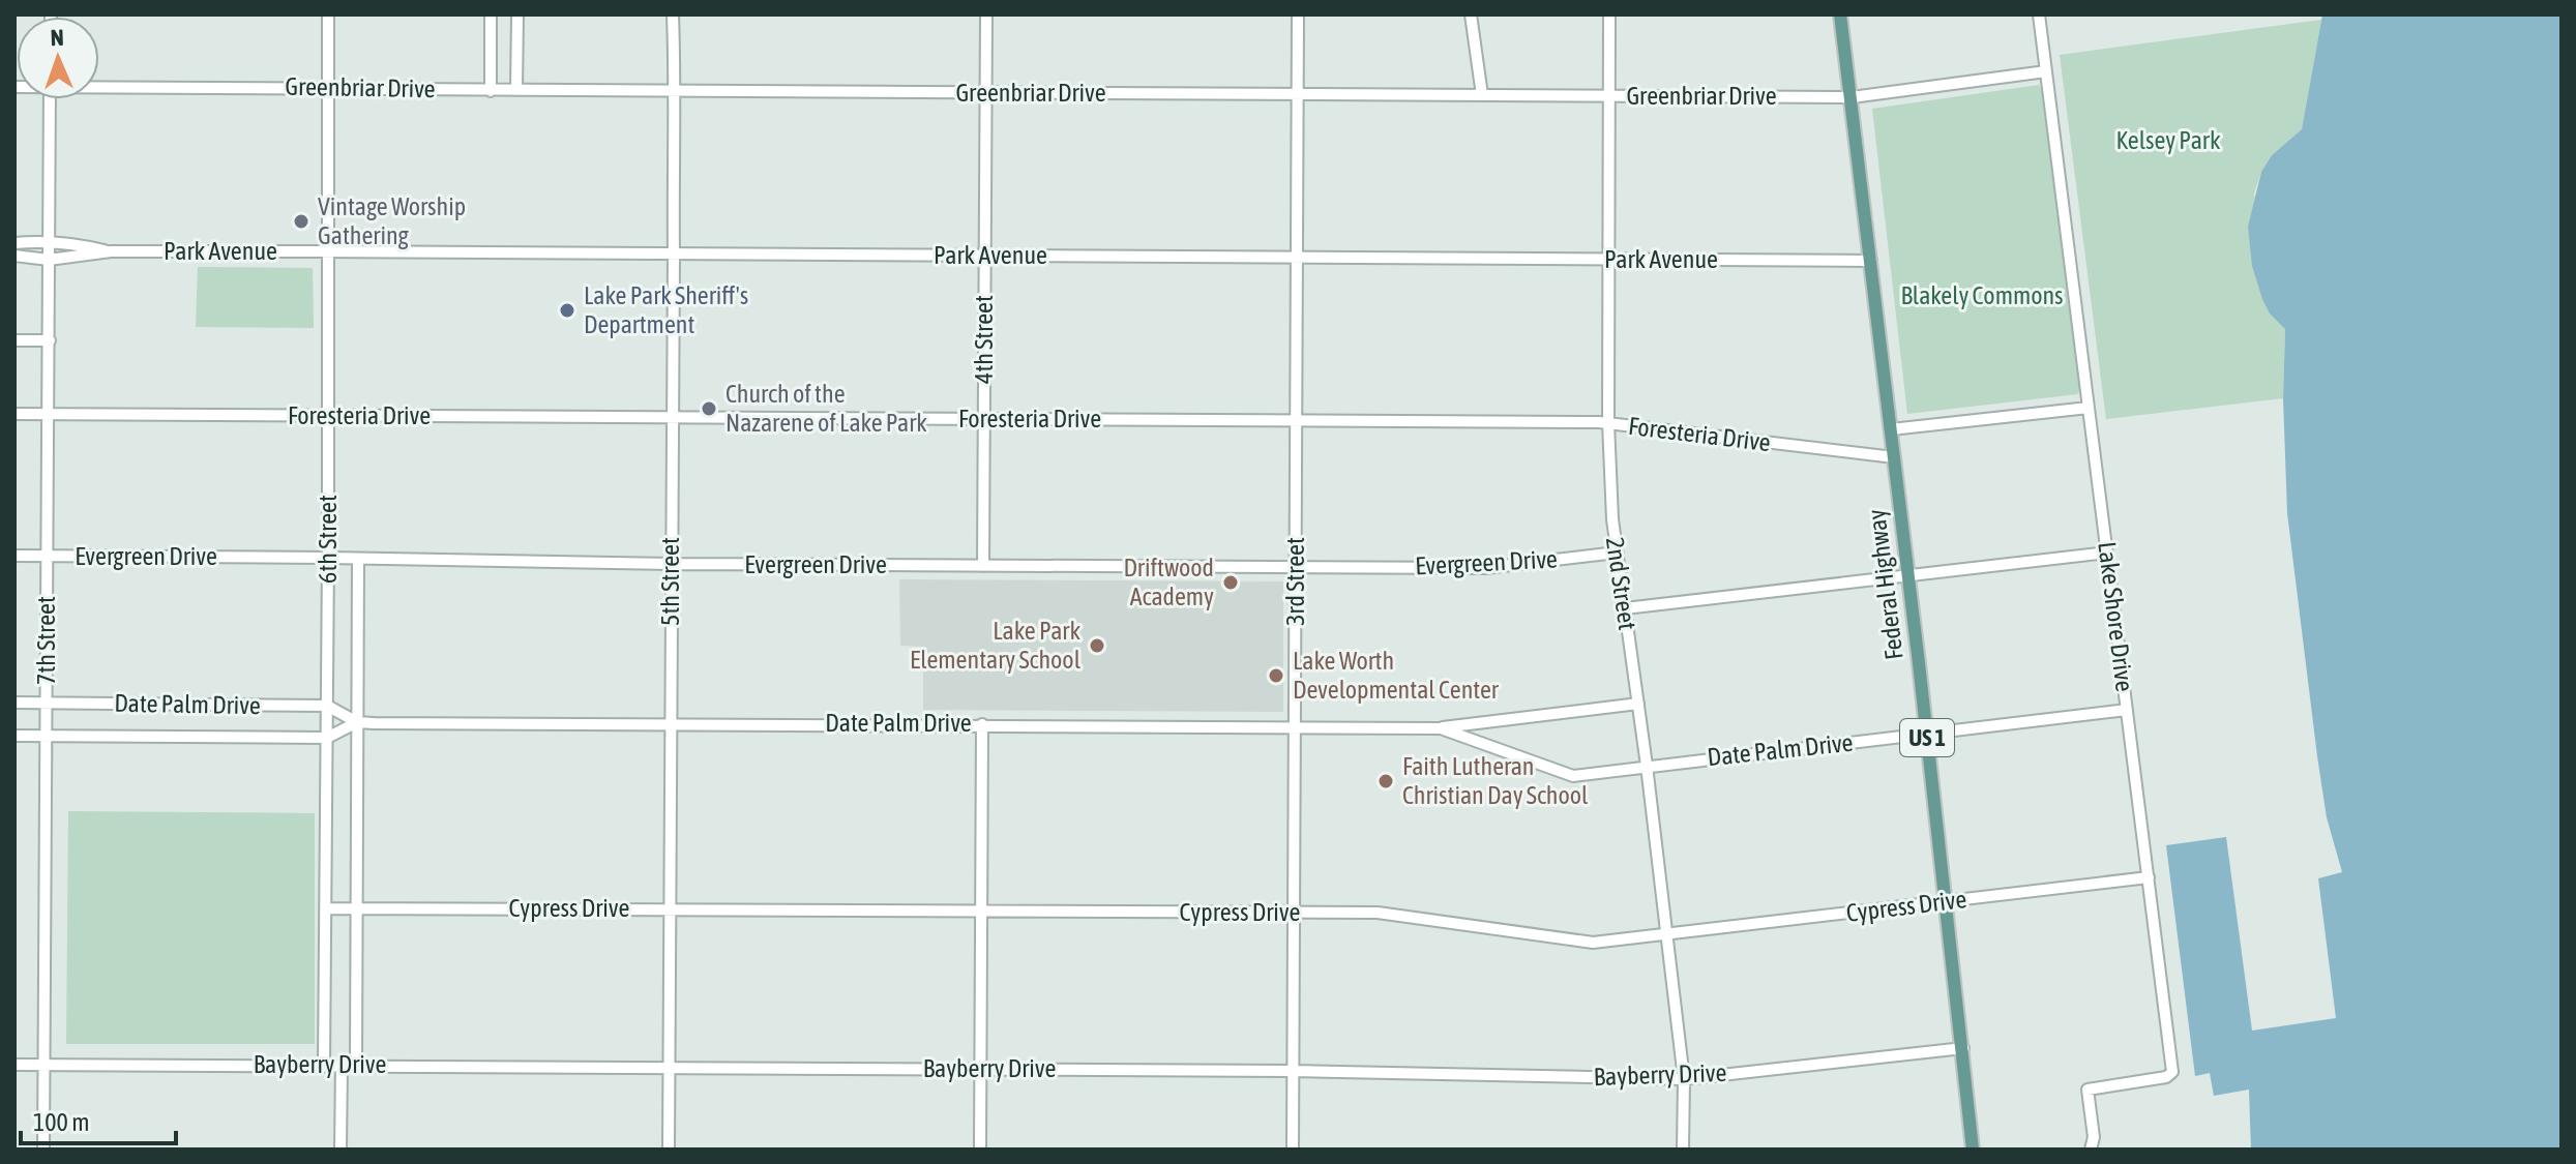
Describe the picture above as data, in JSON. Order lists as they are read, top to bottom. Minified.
{"streets":{"main road":["Federal Highway","US 1"],"street":["Greenbriar Drive","Park Avenue","4th Street","Foresteria Drive","6th Street","Evergreen Drive","5th Street","3rd Street","2nd Street","Lake Shore Drive","7th Street","Date Palm Drive","Cypress Drive","Bayberry Drive"]},"crossings":[["Greenbriar Drive","4th Street"],["Greenbriar Drive","6th Street"],["Greenbriar Drive","5th Street"],["Greenbriar Drive","3rd Street"],["Greenbriar Drive","2nd Street"],["Greenbriar Drive","Federal Highway"],["Greenbriar Drive","Lake Shore Drive"],["Park Avenue","4th Street"],["Park Avenue","6th Street"],["Park Avenue","5th Street"],["Park Avenue","3rd Street"],["Park Avenue","2nd Street"],["Park Avenue","Federal Highway"],["Park Avenue","7th Street"],["4th Street","Foresteria Drive"],["4th Street","Evergreen Drive"],["Foresteria Drive","6th Street"],["Foresteria Drive","5th Street"],["Foresteria Drive","3rd Street"],["Foresteria Drive","2nd Street"],["Foresteria Drive","Federal Highway"],["Foresteria Drive","7th Street"],["6th Street","Evergreen Drive"],["6th Street","Date Palm Drive"],["6th Street","Cypress Drive"],["6th Street","Bayberry Drive"],["Evergreen Drive","5th Street"],["Evergreen Drive","3rd Street"],["Evergreen Drive","2nd Street"],["Evergreen Drive","7th Street"],["5th Street","Date Palm Drive"],["5th Street","Cypress Drive"],["5th Street","Bayberry Drive"],["3rd Street","Date Palm Drive"],["3rd Street","Cypress Drive"],["3rd Street","Bayberry Drive"],["2nd Street","Date Palm Drive"],["2nd Street","Cypress Drive"],["2nd Street","Bayberry Drive"],["Federal Highway","Date Palm Drive"],["Federal Highway","Cypress Drive"],["Federal Highway","Bayberry Drive"],["Lake Shore Drive","Date Palm Drive"],["Lake Shore Drive","Cypress Drive"],["7th Street","Date Palm Drive"],["7th Street","Bayberry Drive"]],"parks":["Kelsey Park","Blakely Commons"],"places":["Vintage Worship Gathering","Lake Park Sheriff's Department","Church of the Nazarene of Lake Park","Driftwood Academy","Lake Park Elementary School","Lake Worth Developmental Center","Faith Lutheran Christian Day School"],"scale_bar":"100 m","north":"top"}
